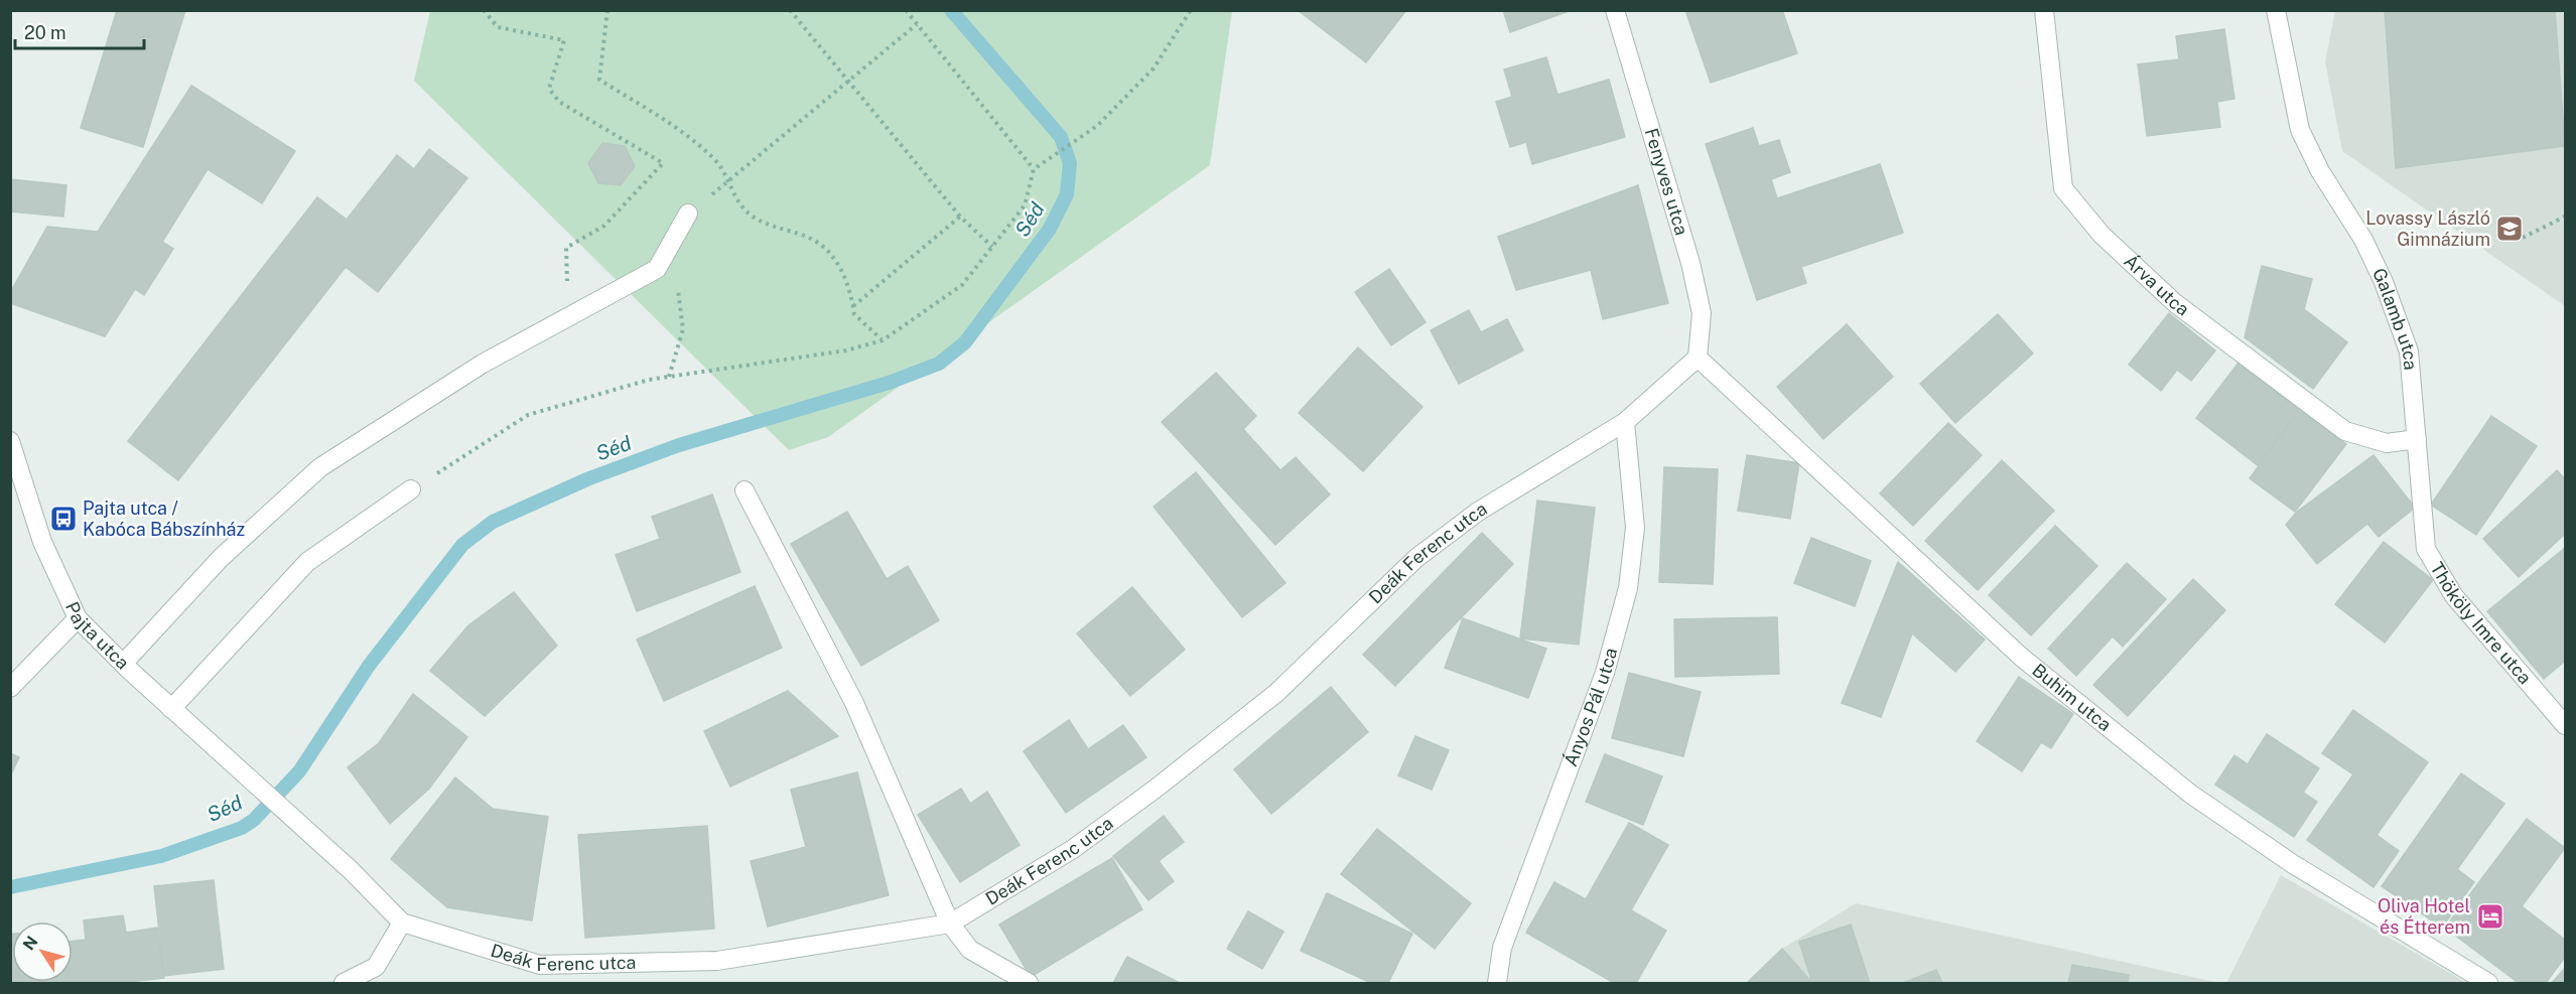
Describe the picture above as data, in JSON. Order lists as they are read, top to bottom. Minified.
{"streets":{"street":["Fenyves utca","Árva utca","Galamb utca","Deák Ferenc utca","Thököly Imre utca","Pajta utca","Buhim utca","Ányos Pál utca"]},"crossings":[["Fenyves utca","Deák Ferenc utca"],["Fenyves utca","Buhim utca"],["Árva utca","Galamb utca"],["Galamb utca","Thököly Imre utca"],["Deák Ferenc utca","Pajta utca"],["Deák Ferenc utca","Buhim utca"],["Deák Ferenc utca","Ányos Pál utca"]],"water":["Séd"],"places":{"school or university":["Lovassy László Gimnázium"],"bus stop":["Pajta utca / Kabóca Bábszínház"],"hotel":["Oliva Hotel és Étterem"]},"scale_bar":"20 m","north":"top left"}
